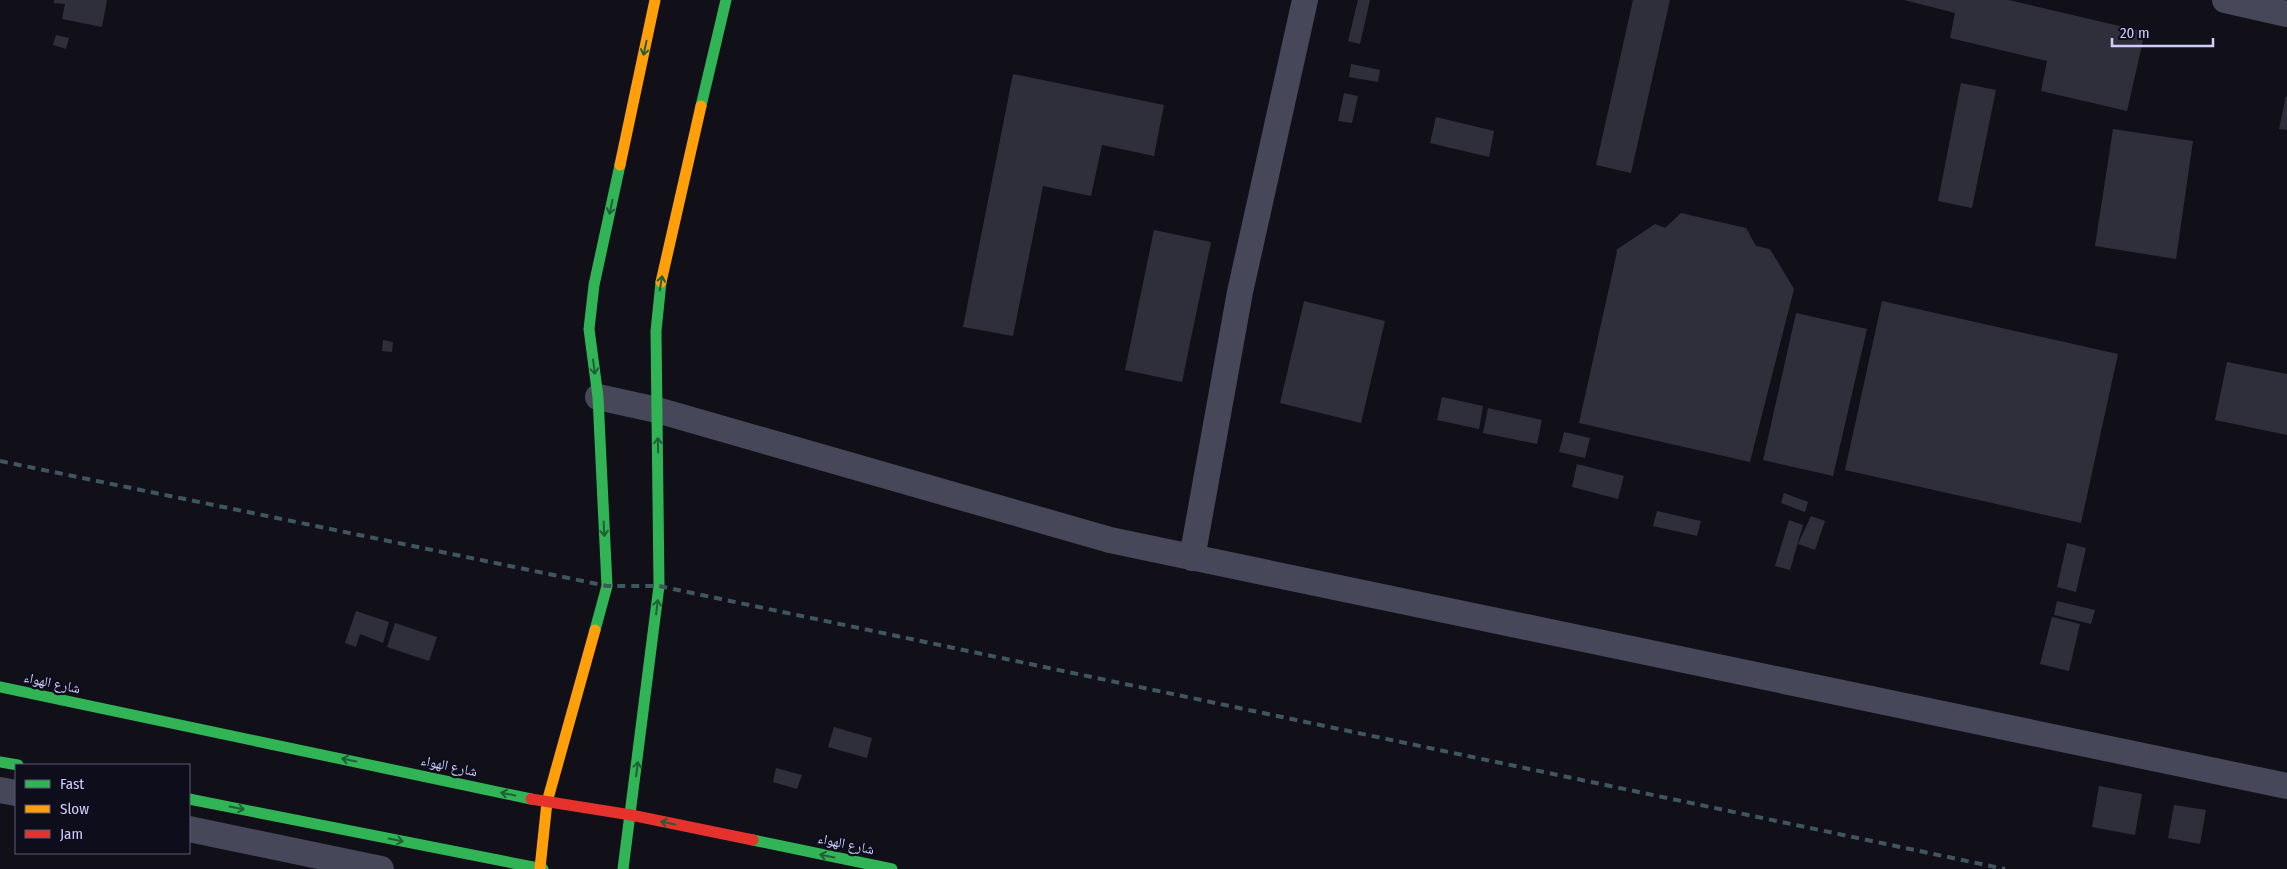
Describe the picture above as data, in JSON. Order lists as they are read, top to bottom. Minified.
{"streets":{"street":["شارع الهواء"]},"legend":["Fast","Slow","Jam"],"scale_bar":"20 m"}
